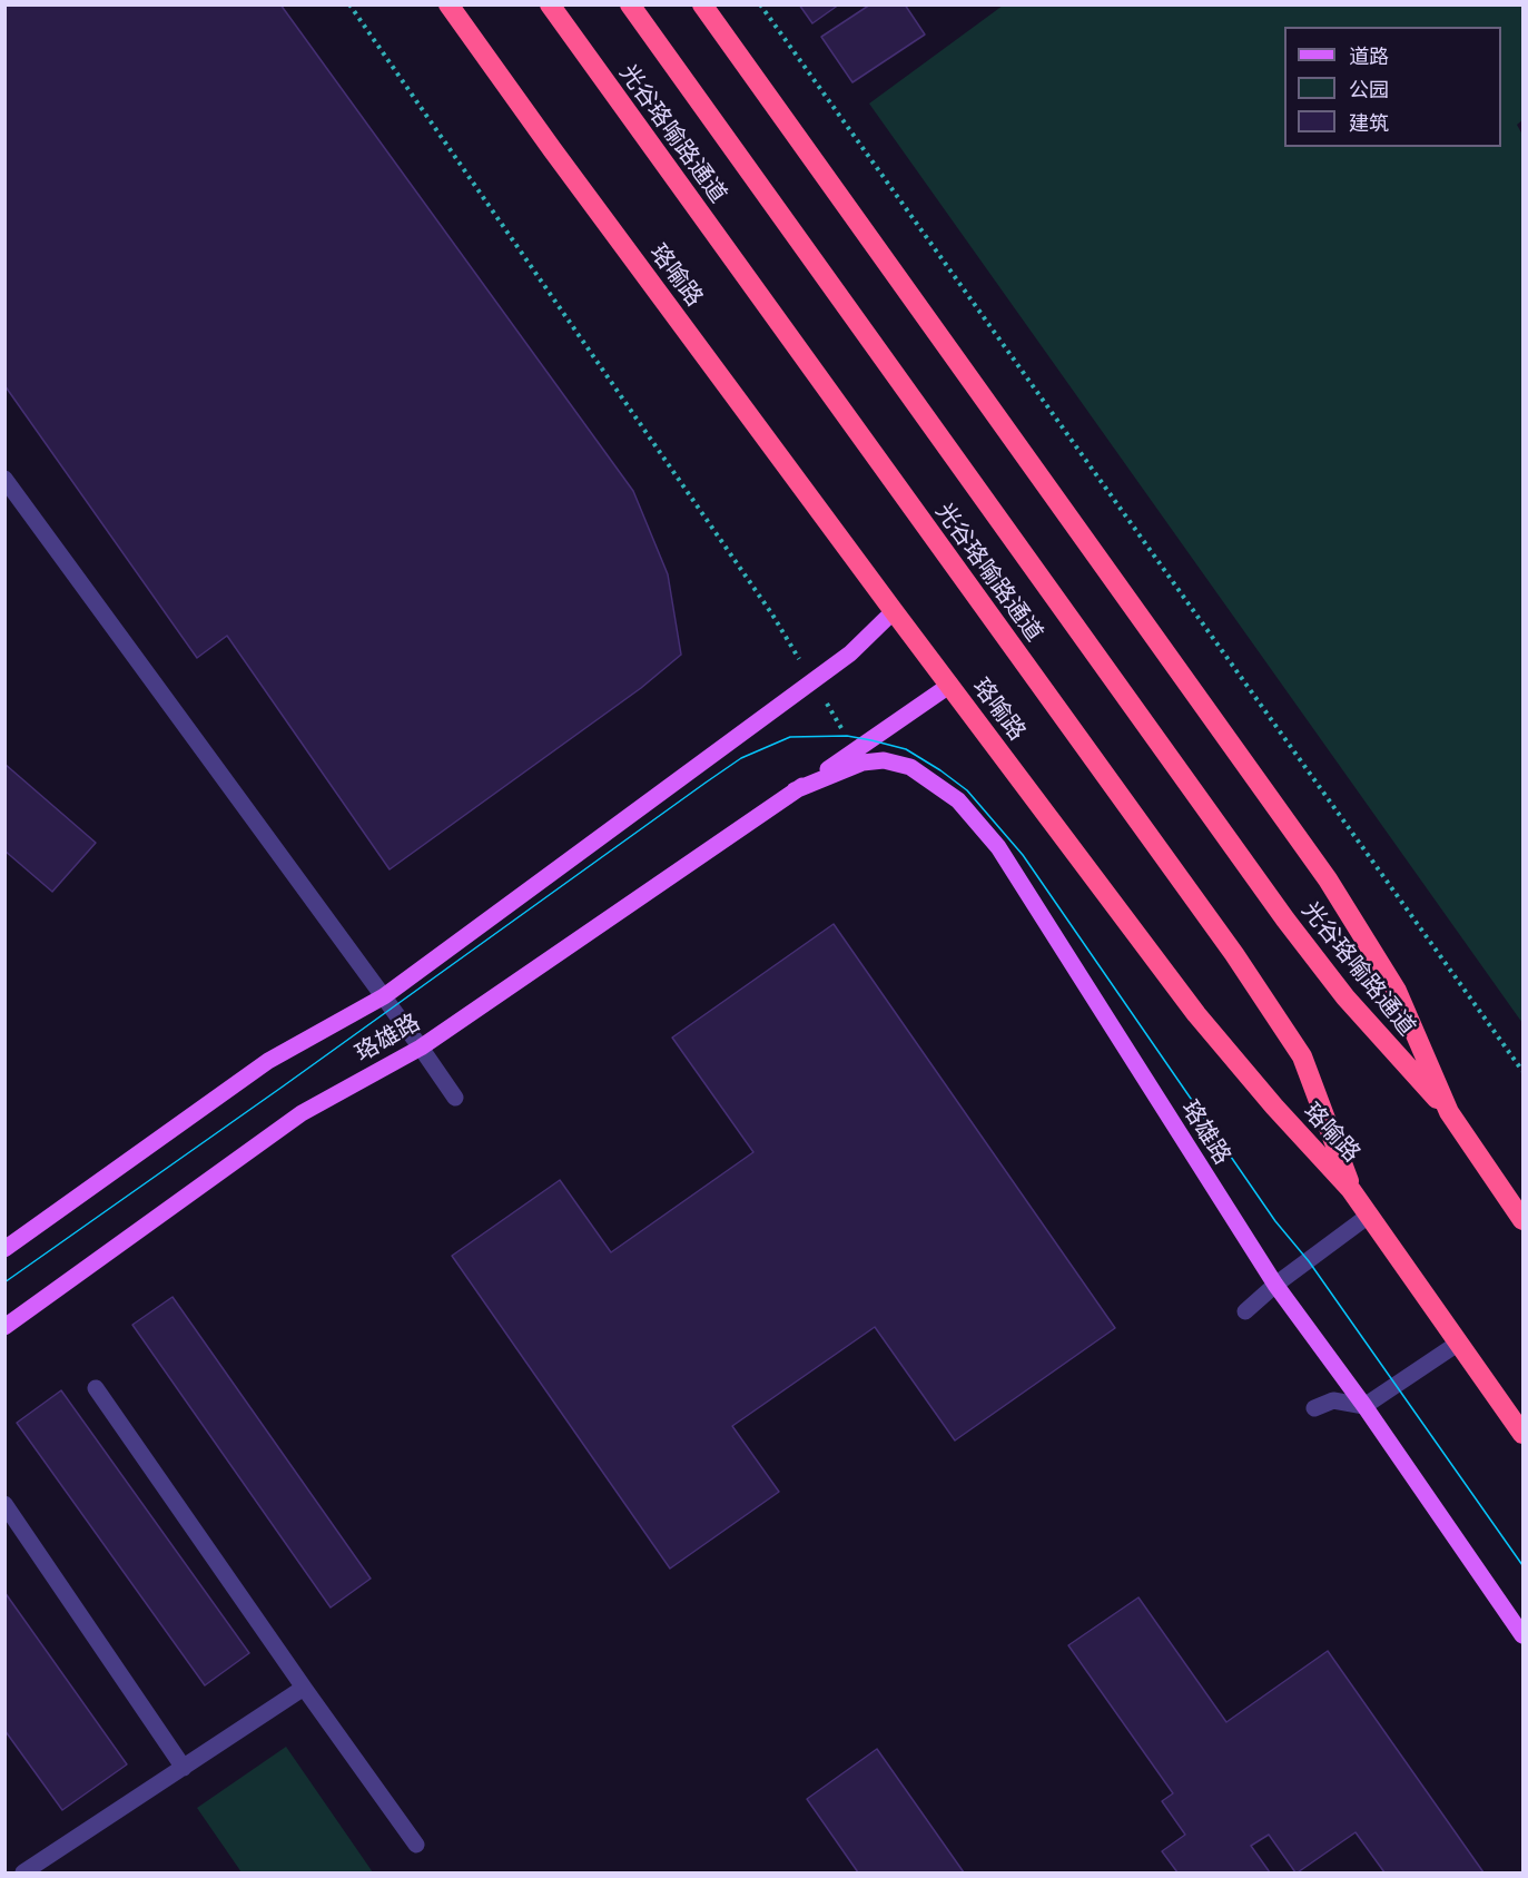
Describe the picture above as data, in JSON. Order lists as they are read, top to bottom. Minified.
{"streets":{"highway":["光谷珞喻路通道","珞喻路"],"main road":["珞雄路"]},"crossings":[["光谷珞喻路通道","珞喻路"],["珞喻路","珞雄路"]],"legend":["道路","公园","建筑"]}
